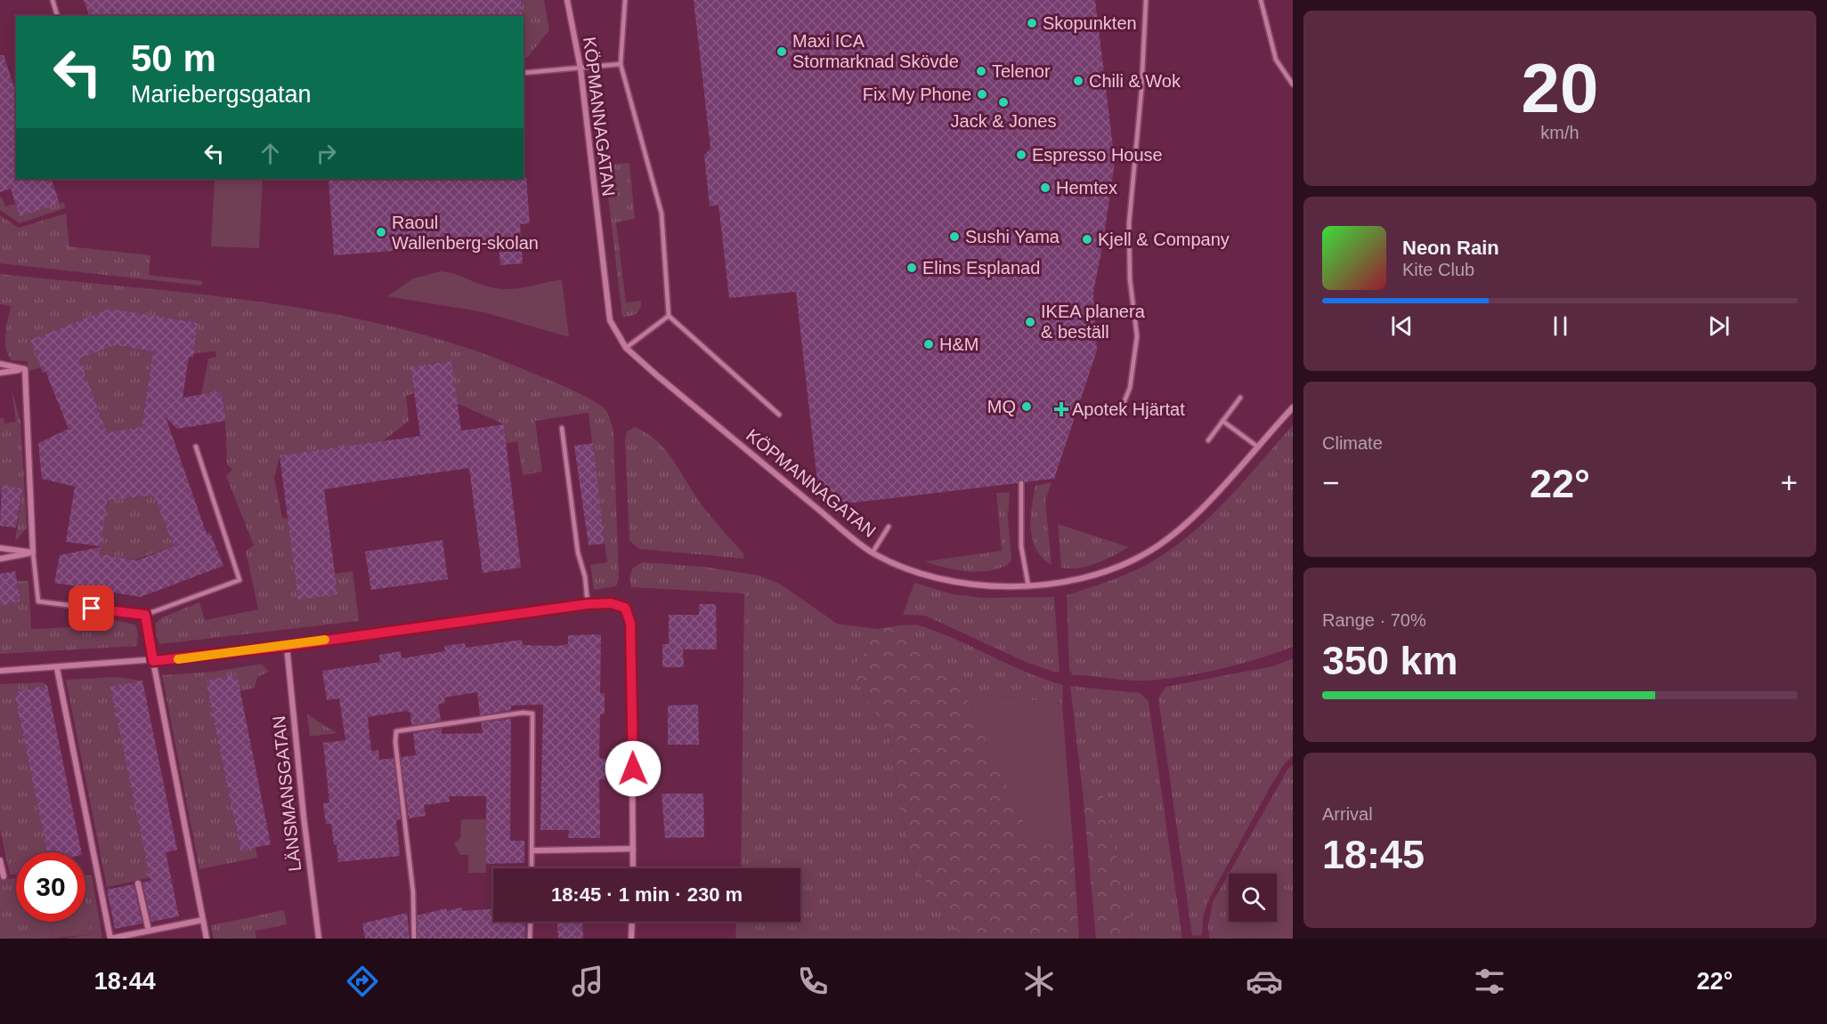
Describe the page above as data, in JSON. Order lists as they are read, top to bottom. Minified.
{"streets":{"street":["KÖPMANNAGATAN","LÄNSMANSGATAN"]},"places":{"other":["Skopunkten","Maxi ICA Stormarknad Skövde","Telenor","Chili & Wok","Fix My Phone","Jack & Jones","Espresso House","Hemtex","Raoul Wallenberg-skolan","Sushi Yama","Kjell & Company","Elins Esplanad","IKEA planera & beställ","H&M","MQ"],"health":["Apotek Hjärtat"]},"page":{"tile":[["20","km/h"],"Climate",["Range · 70%","350 km"],["Arrival","18:45"]],"turn":["50 m","Mariebergsgatan"],"song":["Neon Rain","Kite Club"],"heat":["−","22°","+"],"limit":"30","trip":"18:45 · 1 min · 230 m","tabs":["18:44","22°"]}}
